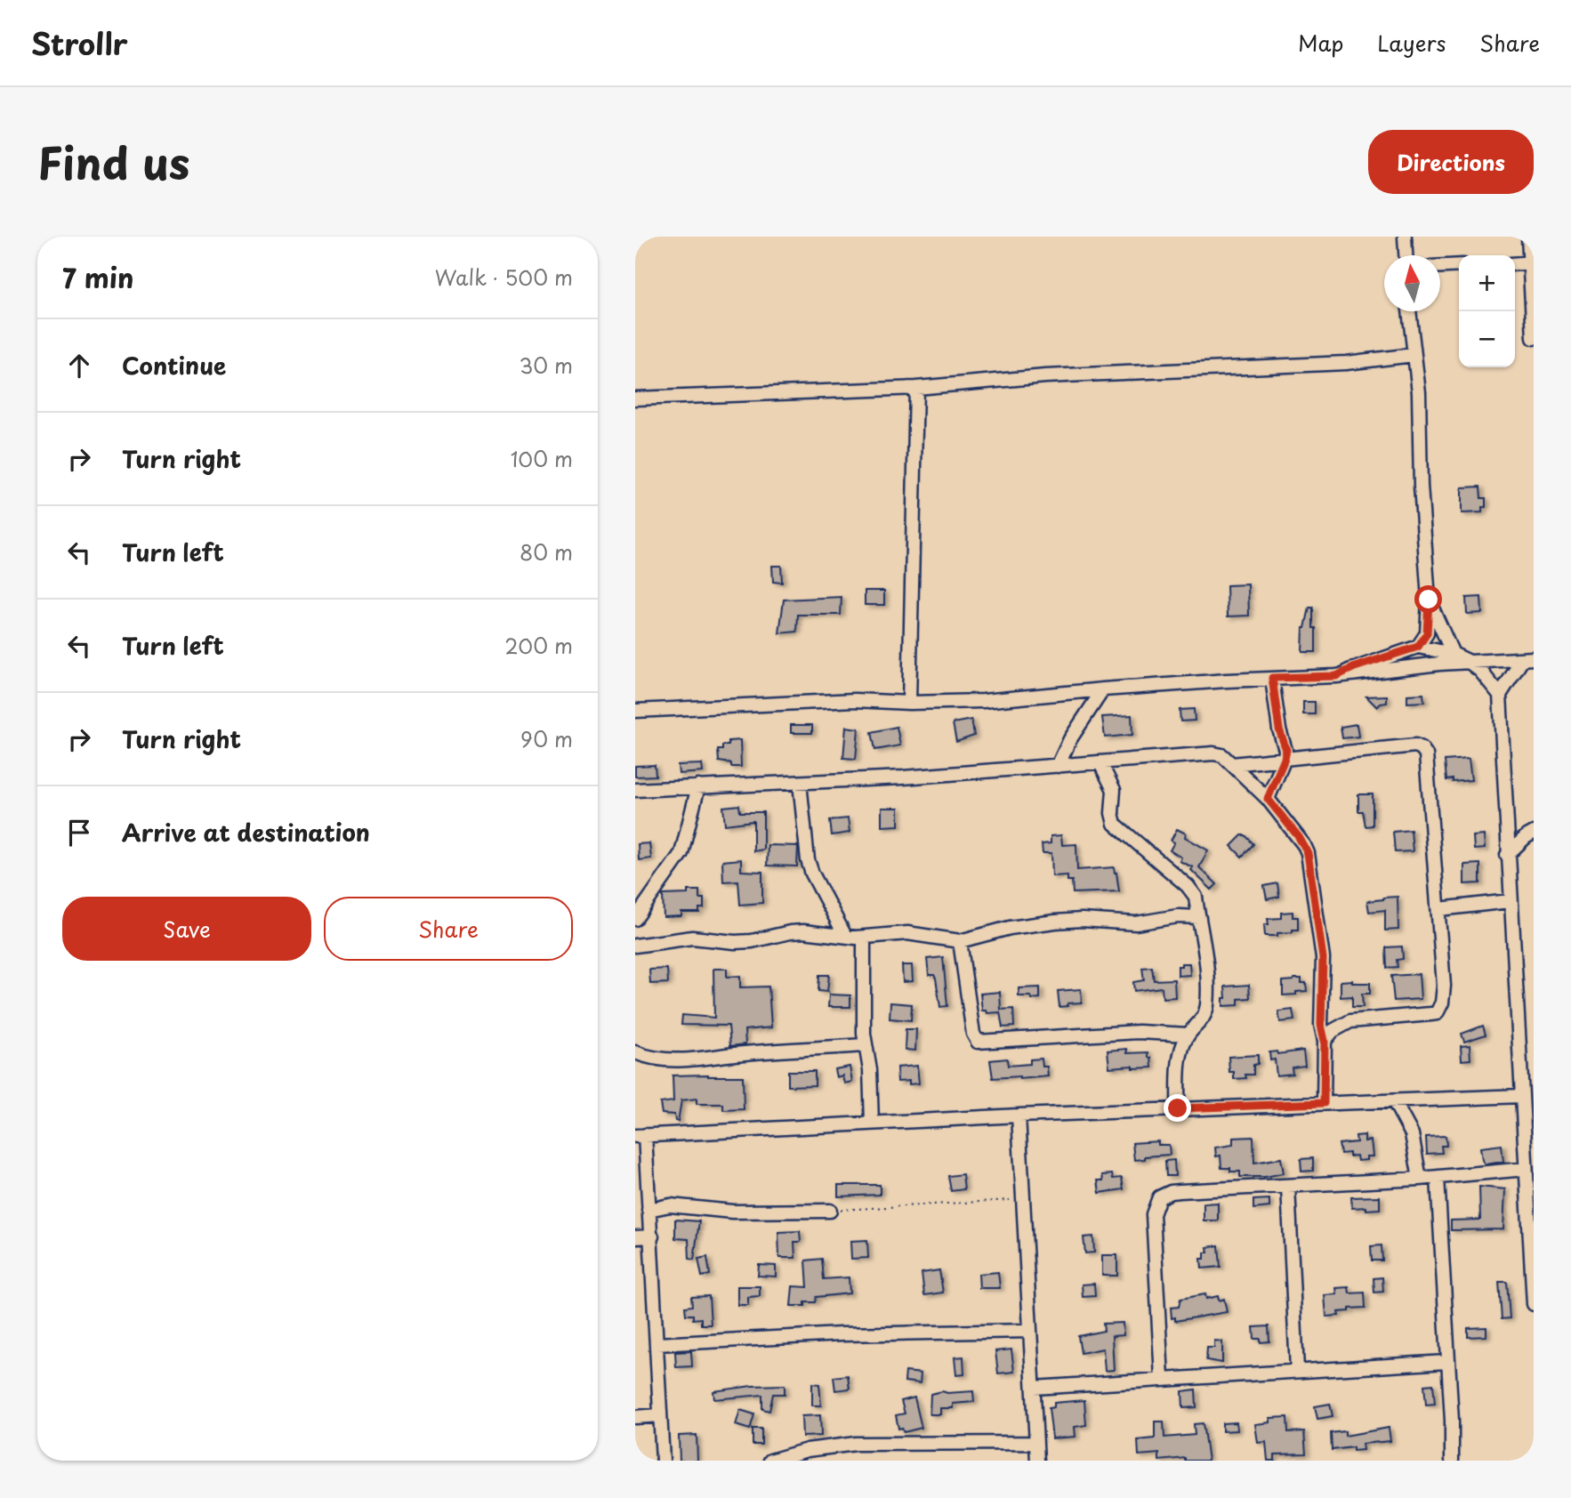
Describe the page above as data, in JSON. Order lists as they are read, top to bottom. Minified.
{"north":"top","page":{"header":"Strollr","nav":["Map","Layers","Share"],"title":"Find us","buttons":["Directions",["Save","Share"]],"heading":["7 min","Walk · 500 m"],"map_buttons":["+","−"],"list":[["Continue","30 m"],["Turn right","100 m"],["Turn left","80 m"],["Turn left","200 m"],["Turn right","90 m"],"Arrive at destination"]}}
